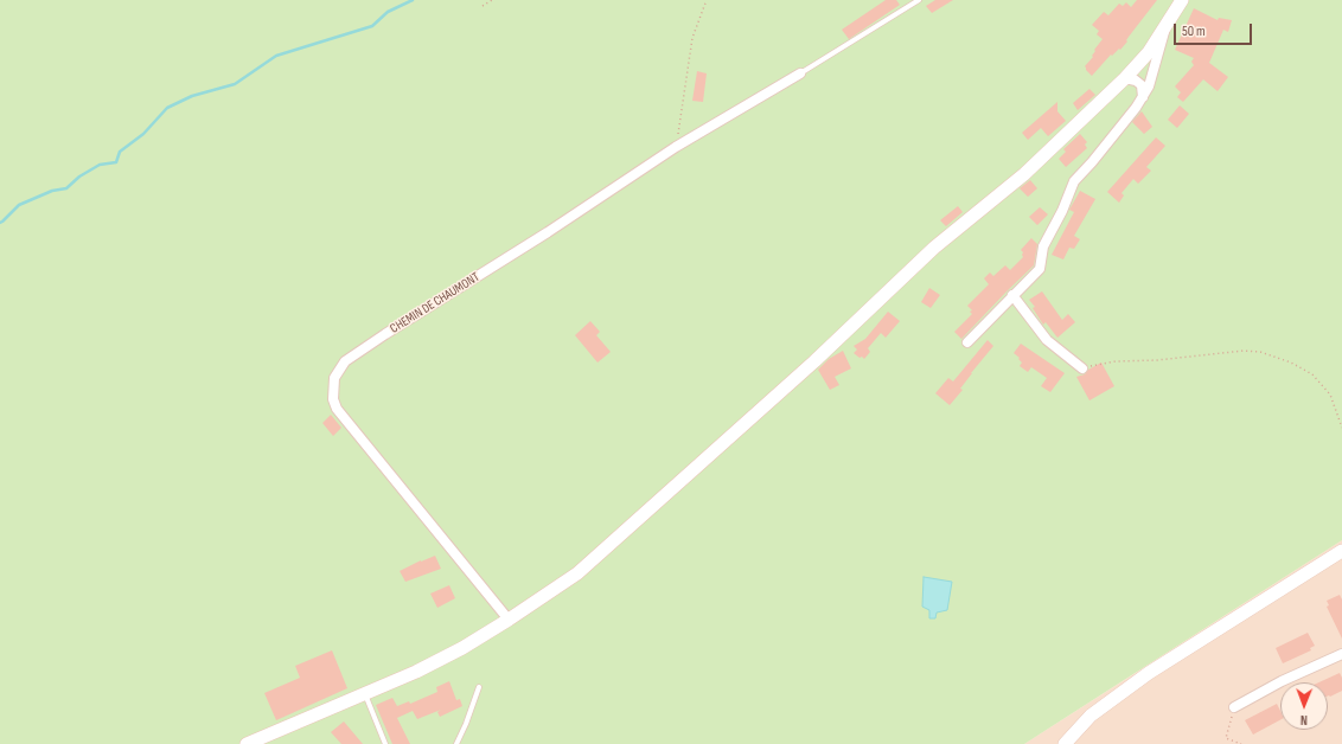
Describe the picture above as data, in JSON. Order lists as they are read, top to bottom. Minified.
{"streets":{"street":["CHEMIN DE CHAUMONT"]},"scale_bar":"50 m","north":"bottom"}
